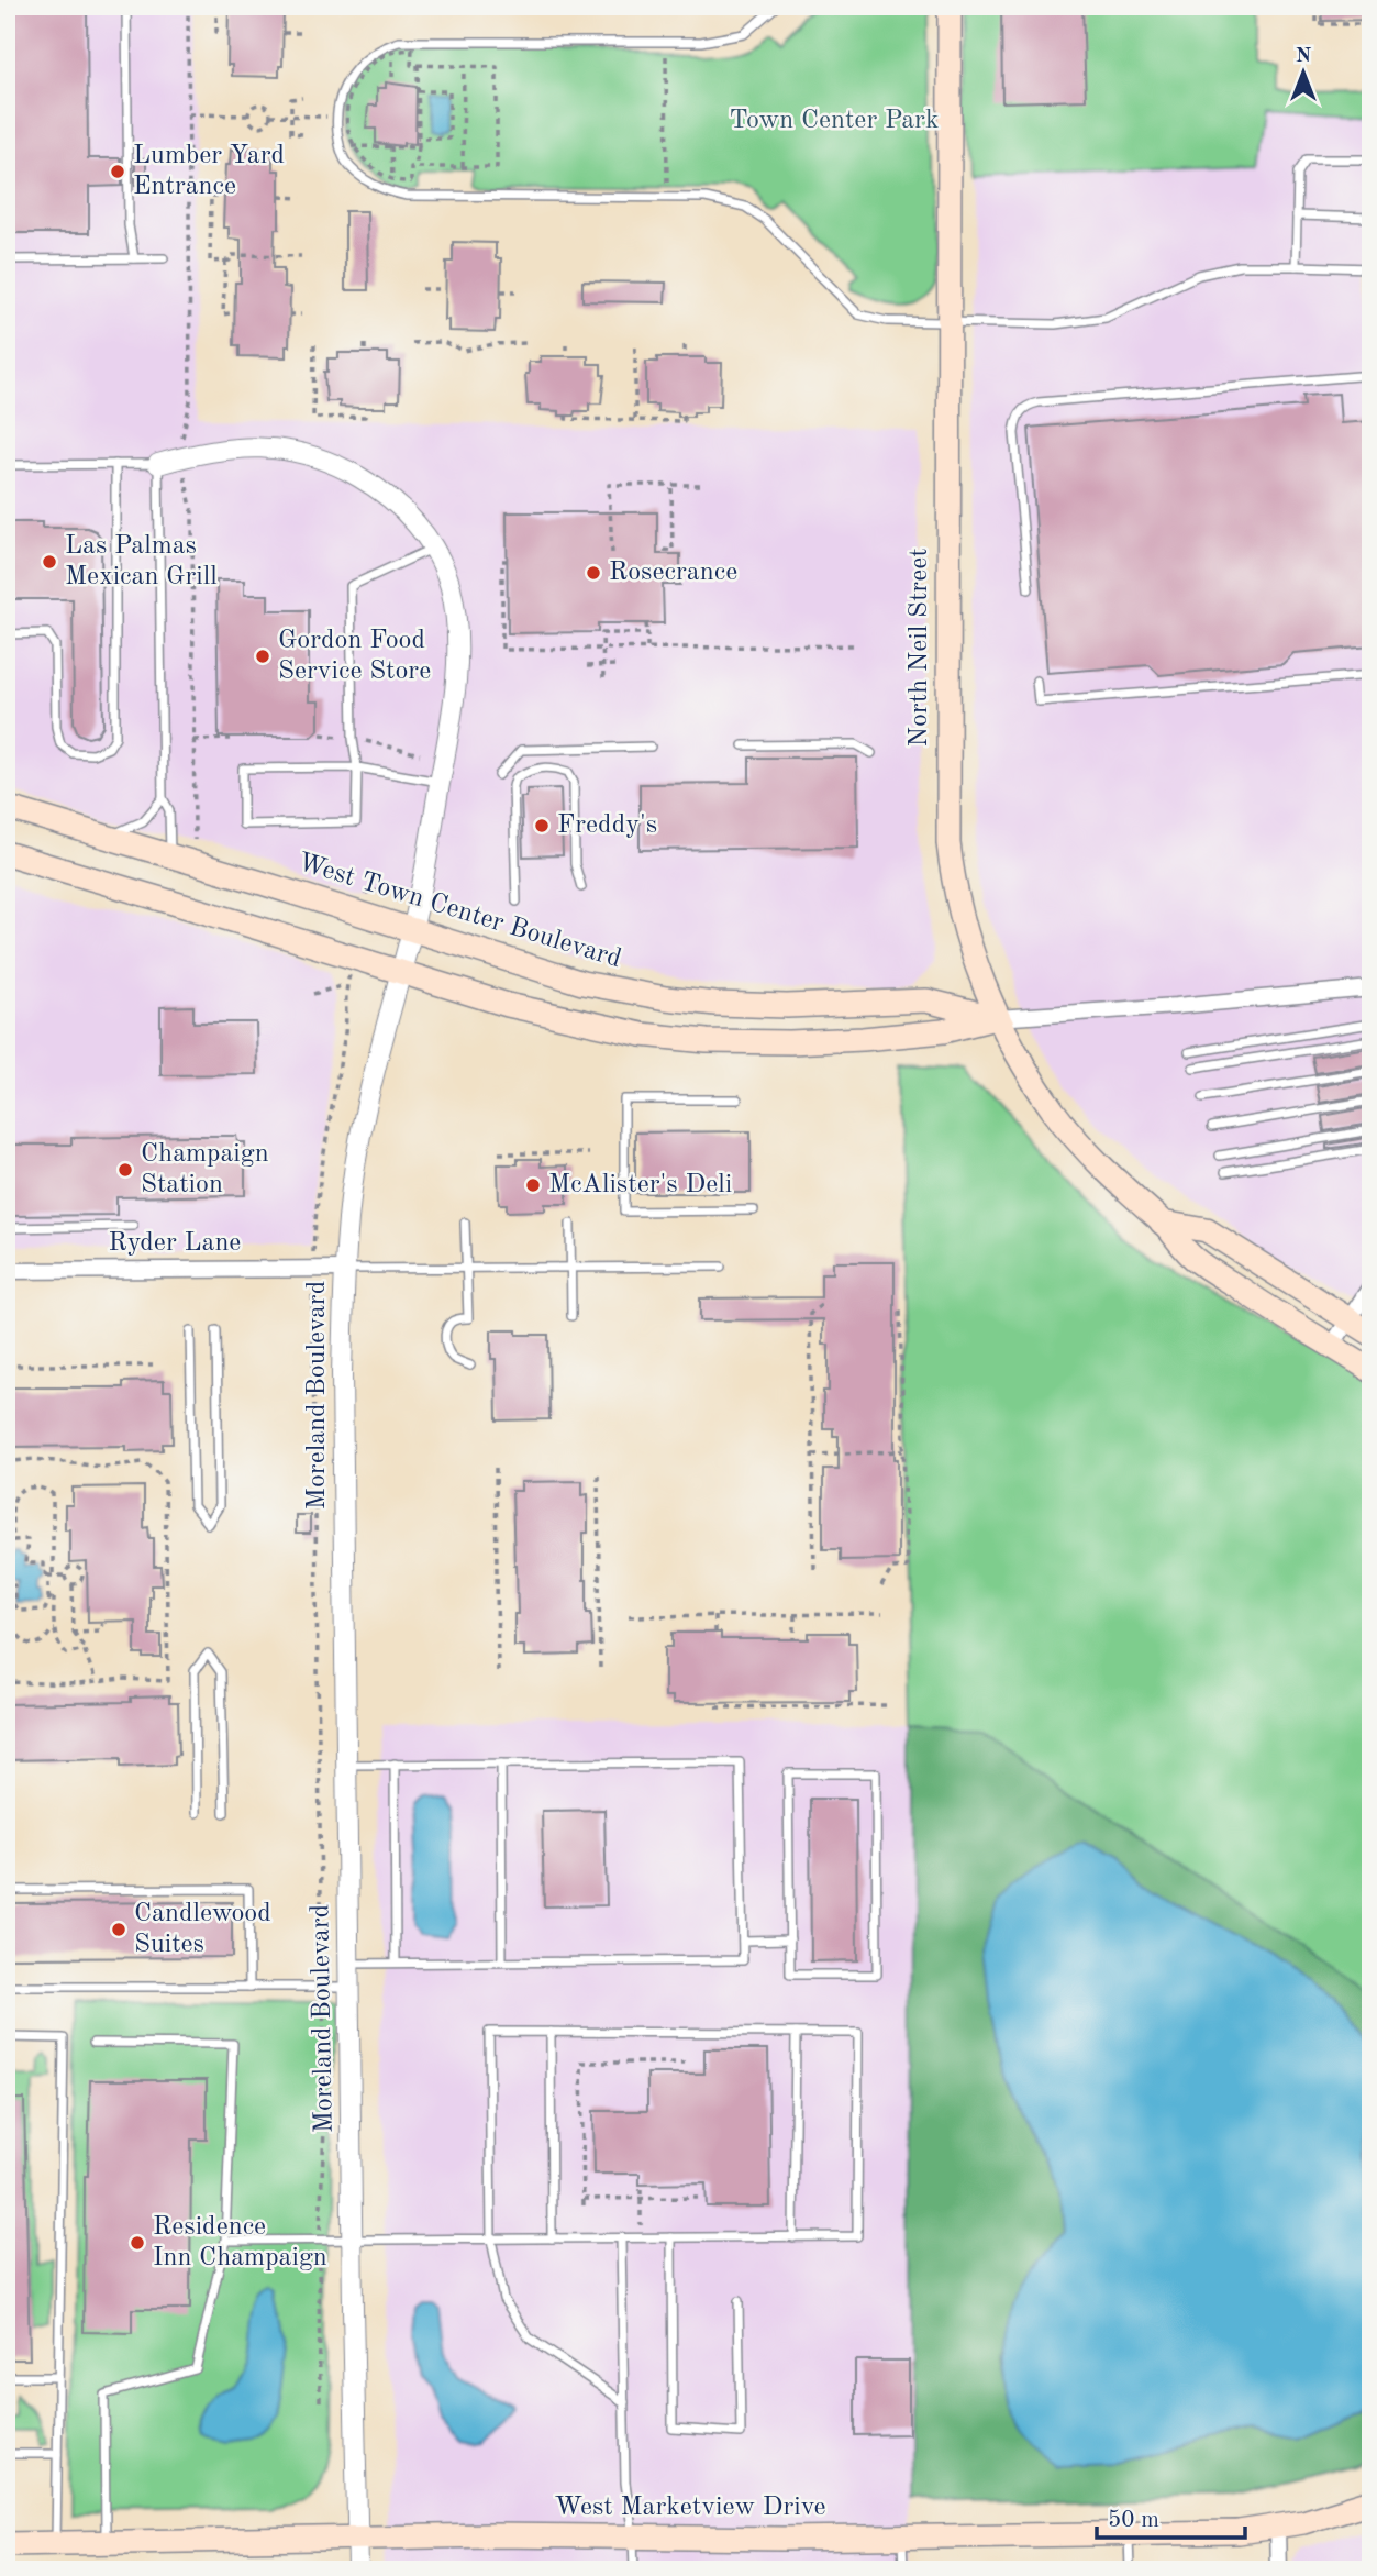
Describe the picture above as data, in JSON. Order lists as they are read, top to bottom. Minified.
{"streets":{"main road":["North Neil Street","West Town Center Boulevard","West Marketview Drive"],"street":["Ryder Lane","Moreland Boulevard"]},"crossings":[["North Neil Street","West Town Center Boulevard"],["West Town Center Boulevard","Moreland Boulevard"],["Ryder Lane","Moreland Boulevard"],["Moreland Boulevard","West Marketview Drive"]],"parks":["Town Center Park"],"places":["Lumber Yard Entrance","Las Palmas Mexican Grill","Rosecrance","Gordon Food Service Store","Freddy's","Champaign Station","McAlister's Deli","Candlewood Suites","Residence Inn Champaign"],"scale_bar":"50 m","north":"top"}
